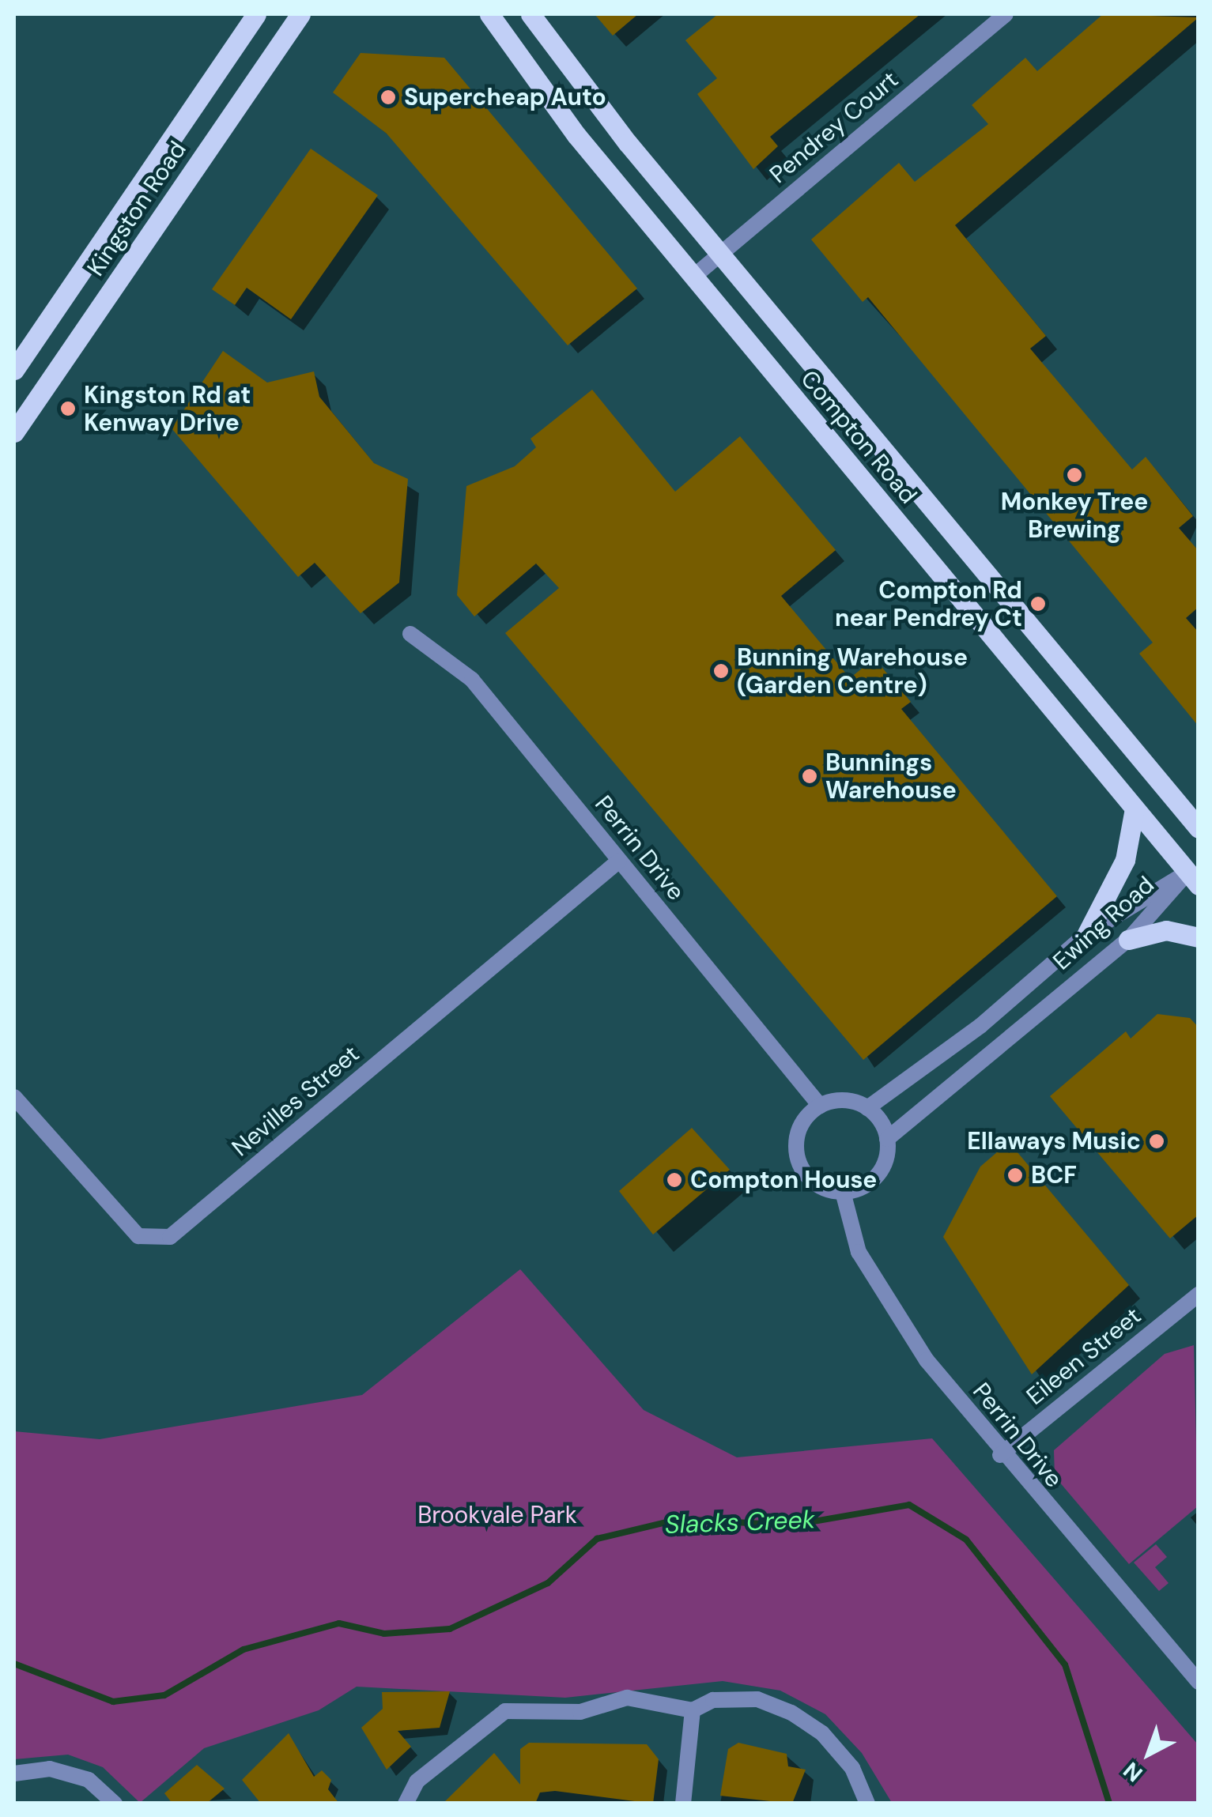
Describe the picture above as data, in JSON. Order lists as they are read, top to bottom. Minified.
{"streets":{"main road":["Kingston Road","Compton Road"],"street":["Pendrey Court","Perrin Drive","Ewing Road","Nevilles Street","Eileen Street"]},"crossings":[["Pendrey Court","Compton Road"],["Compton Road","Ewing Road"],["Perrin Drive","Ewing Road"],["Perrin Drive","Nevilles Street"],["Perrin Drive","Eileen Street"]],"water":["Slacks Creek"],"parks":["Brookvale Park"],"places":["Supercheap Auto","Kingston Rd at Kenway Drive","Monkey Tree Brewing","Compton Rd near Pendrey Ct","Bunning Warehouse (Garden Centre)","Bunnings Warehouse","Ellaways Music","BCF","Compton House"],"north":"bottom left"}
